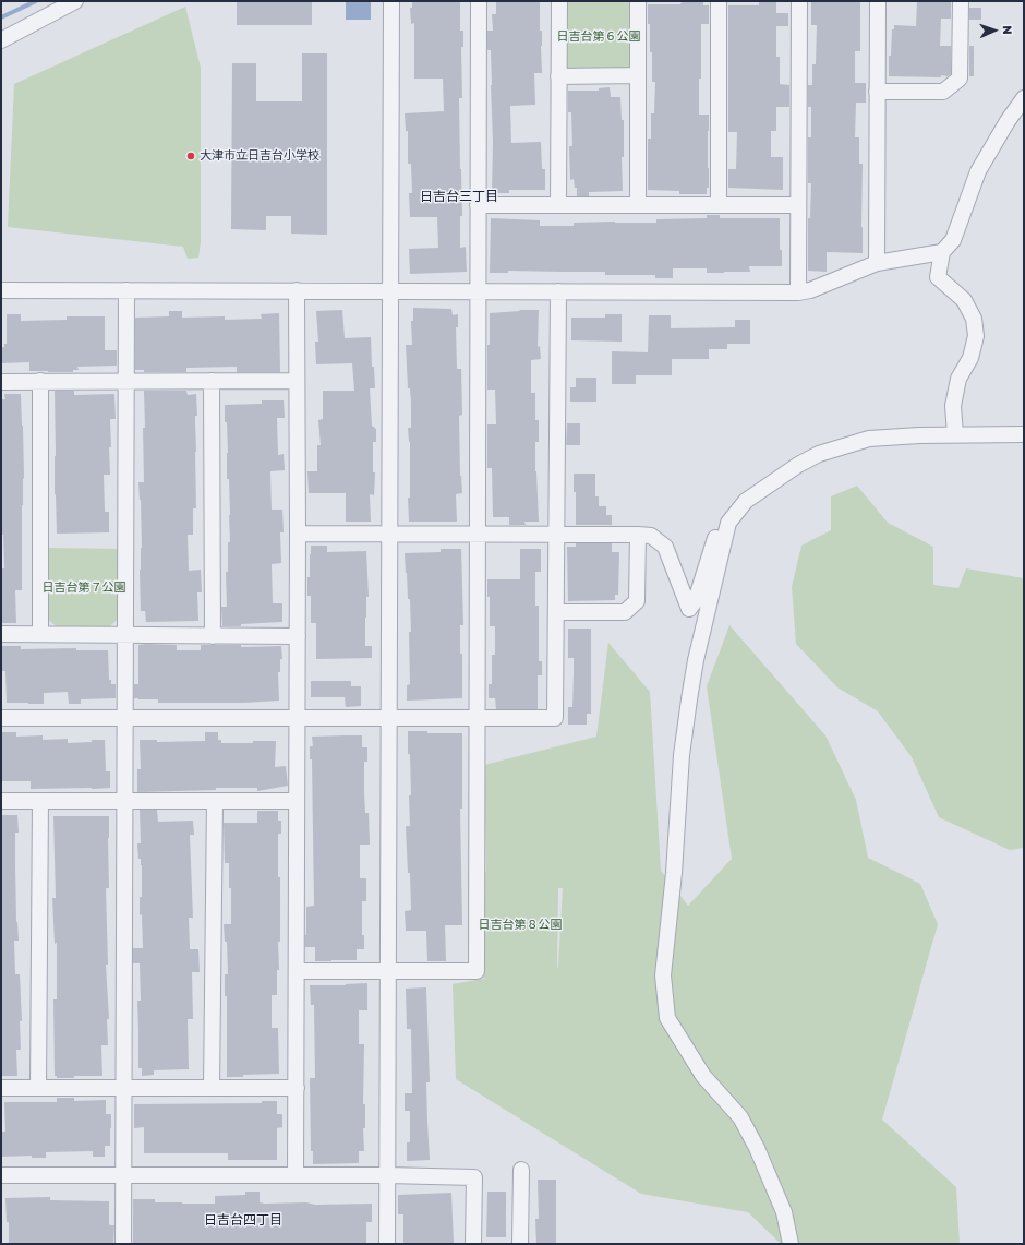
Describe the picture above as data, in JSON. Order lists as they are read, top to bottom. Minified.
{"districts":["日吉台三丁目","日吉台四丁目"],"parks":["日吉台第６公園","日吉台第７公園","日吉台第８公園"],"places":["大津市立日吉台小学校"],"north":"right"}
